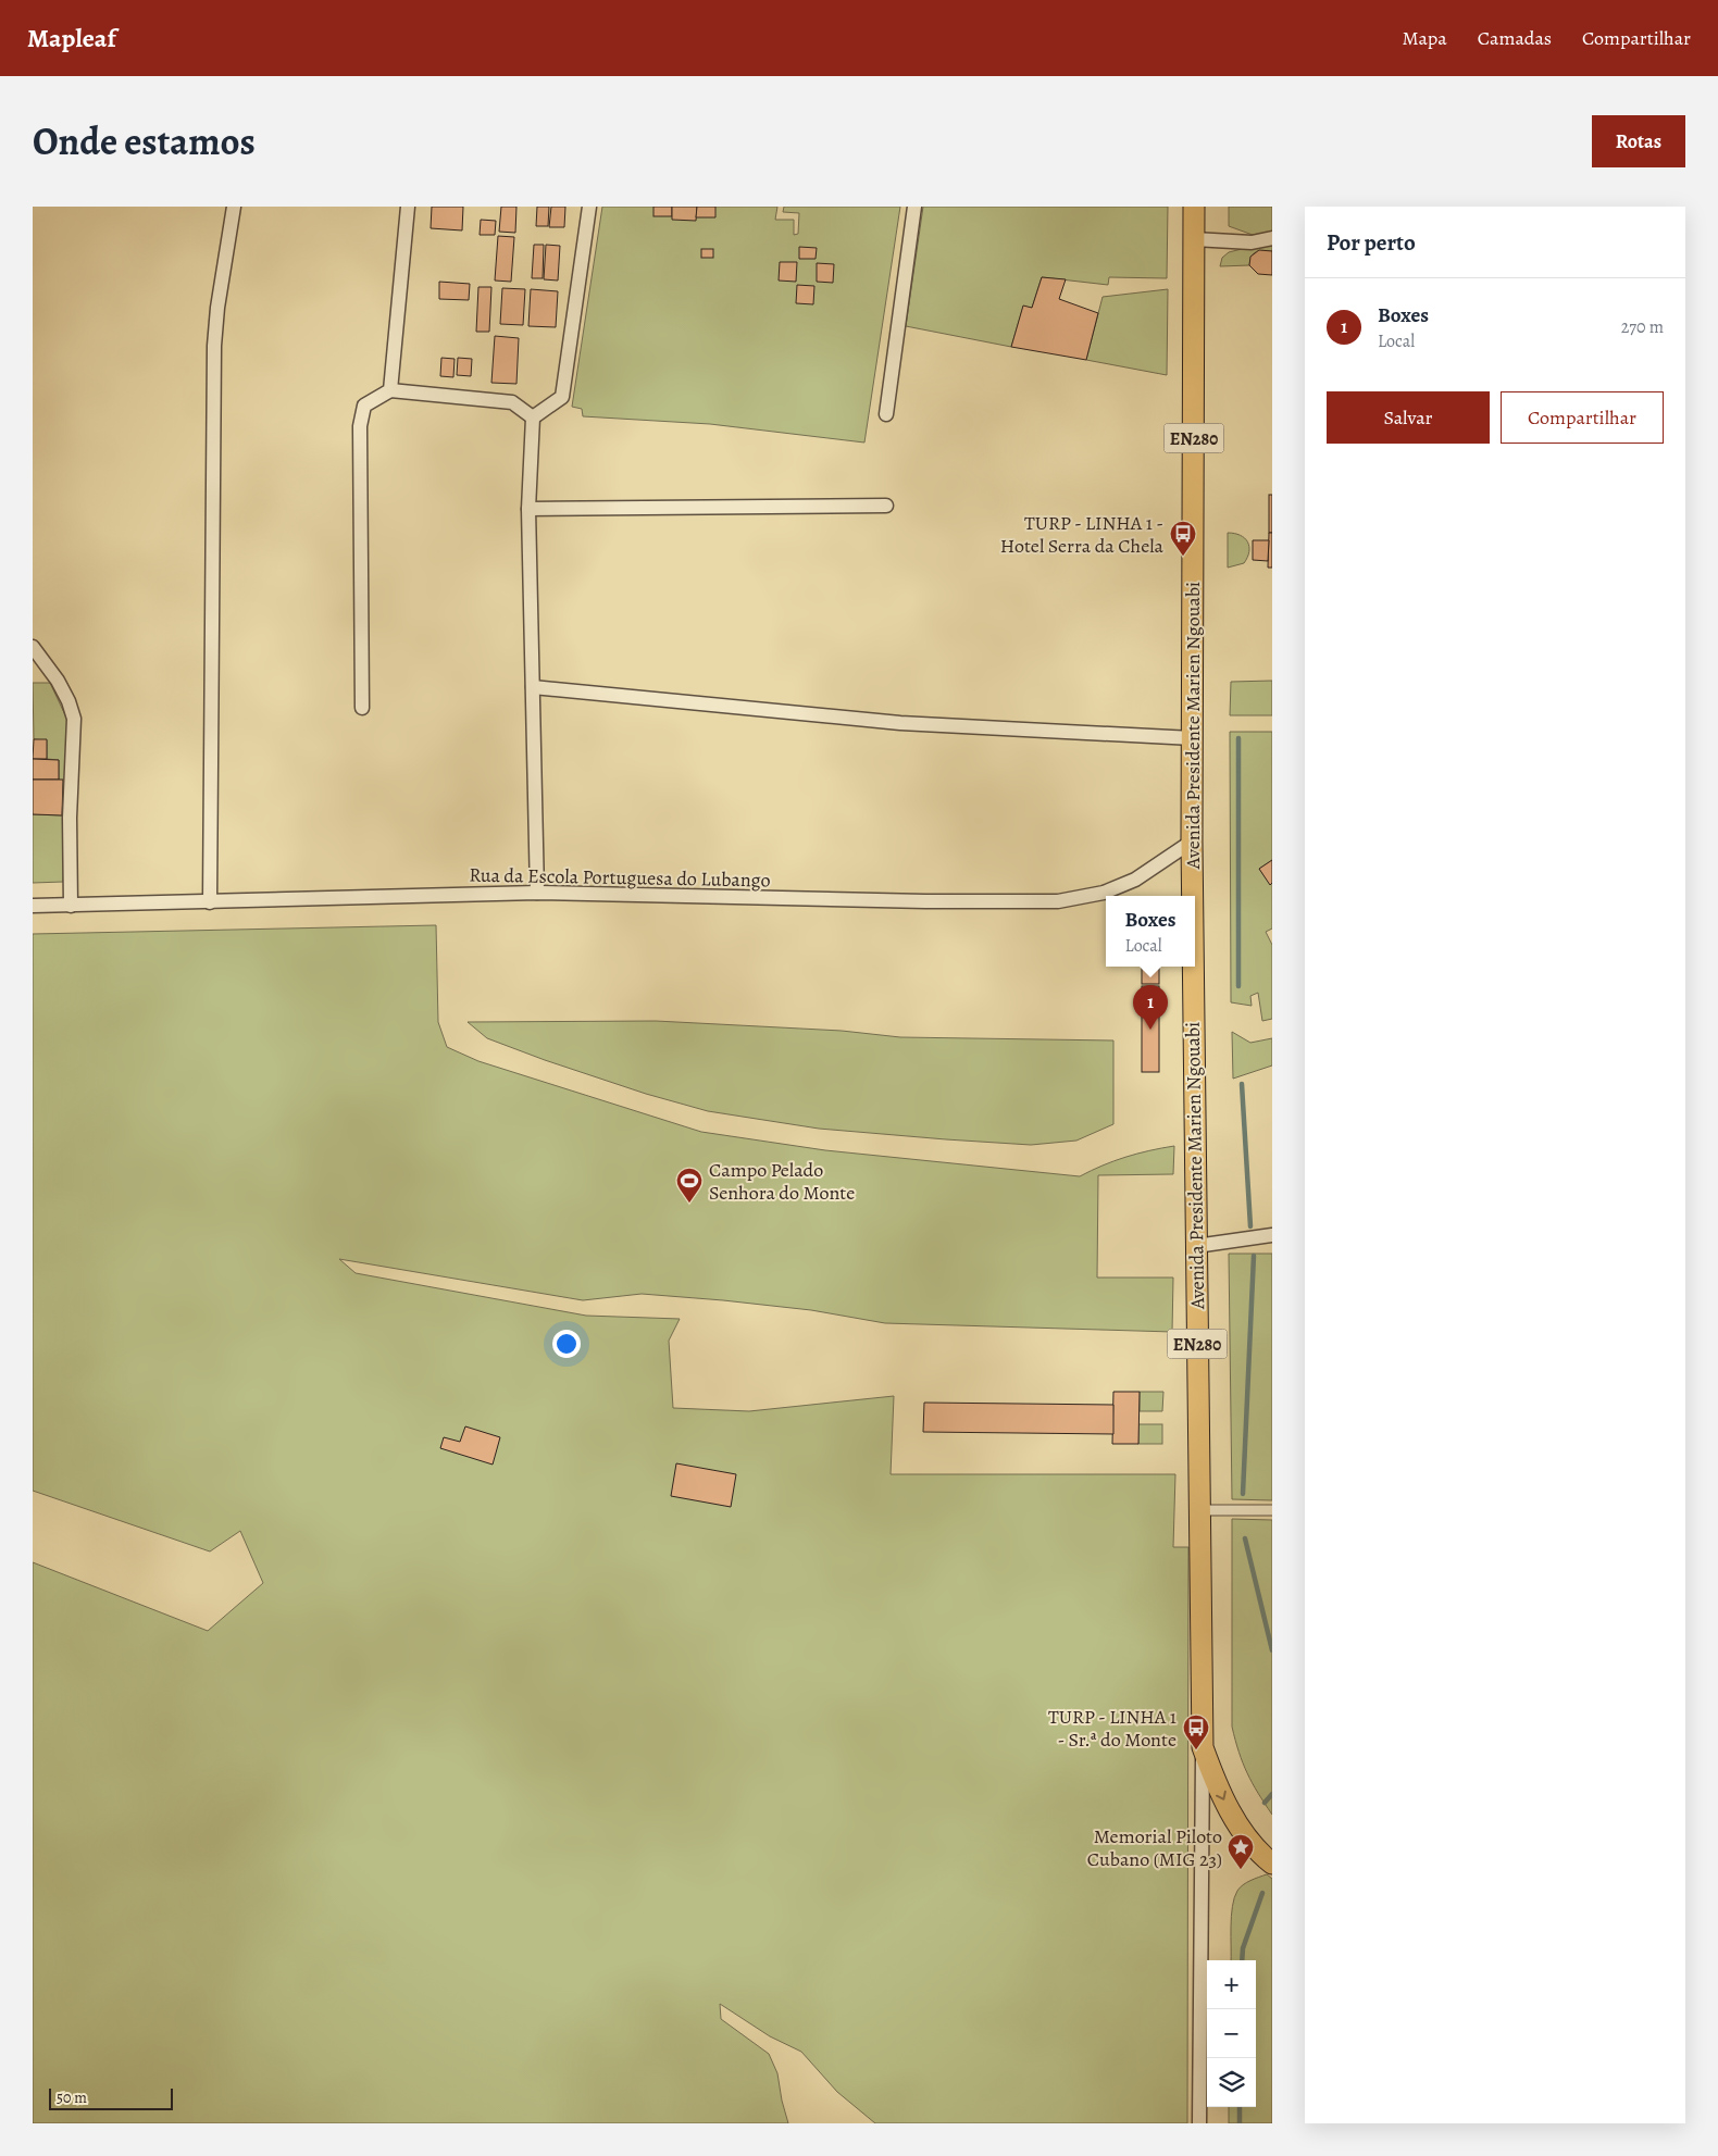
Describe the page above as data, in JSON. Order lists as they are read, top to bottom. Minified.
{"streets":{"main road":["EN280","Avenida Presidente Marien Ngouabi"],"street":["Rua da Escola Portuguesa do Lubango"]},"crossings":[["EN280","Avenida Presidente Marien Ngouabi"],["Avenida Presidente Marien Ngouabi","Rua da Escola Portuguesa do Lubango"]],"places":{"bus stop":["TURP - LINHA 1 - Hotel Serra da Chela","TURP - LINHA 1 - Sr.ª do Monte"],"sports":["Campo Pelado Senhora do Monte"],"place":["Memorial Piloto Cubano (MIG 23)"]},"scale_bar":"50 m","page":{"header":"Mapleaf","nav":["Mapa","Camadas","Compartilhar"],"title":"Onde estamos","buttons":["Rotas",["Salvar","Compartilhar"]],"heading":"Por perto","list":[{"mark":"1","name":"Boxes","note":"Local","value":"270 m"}],"popup":["Boxes","Local"],"pins":"1","map_buttons":["+","−"],"scale":"50 m"}}
